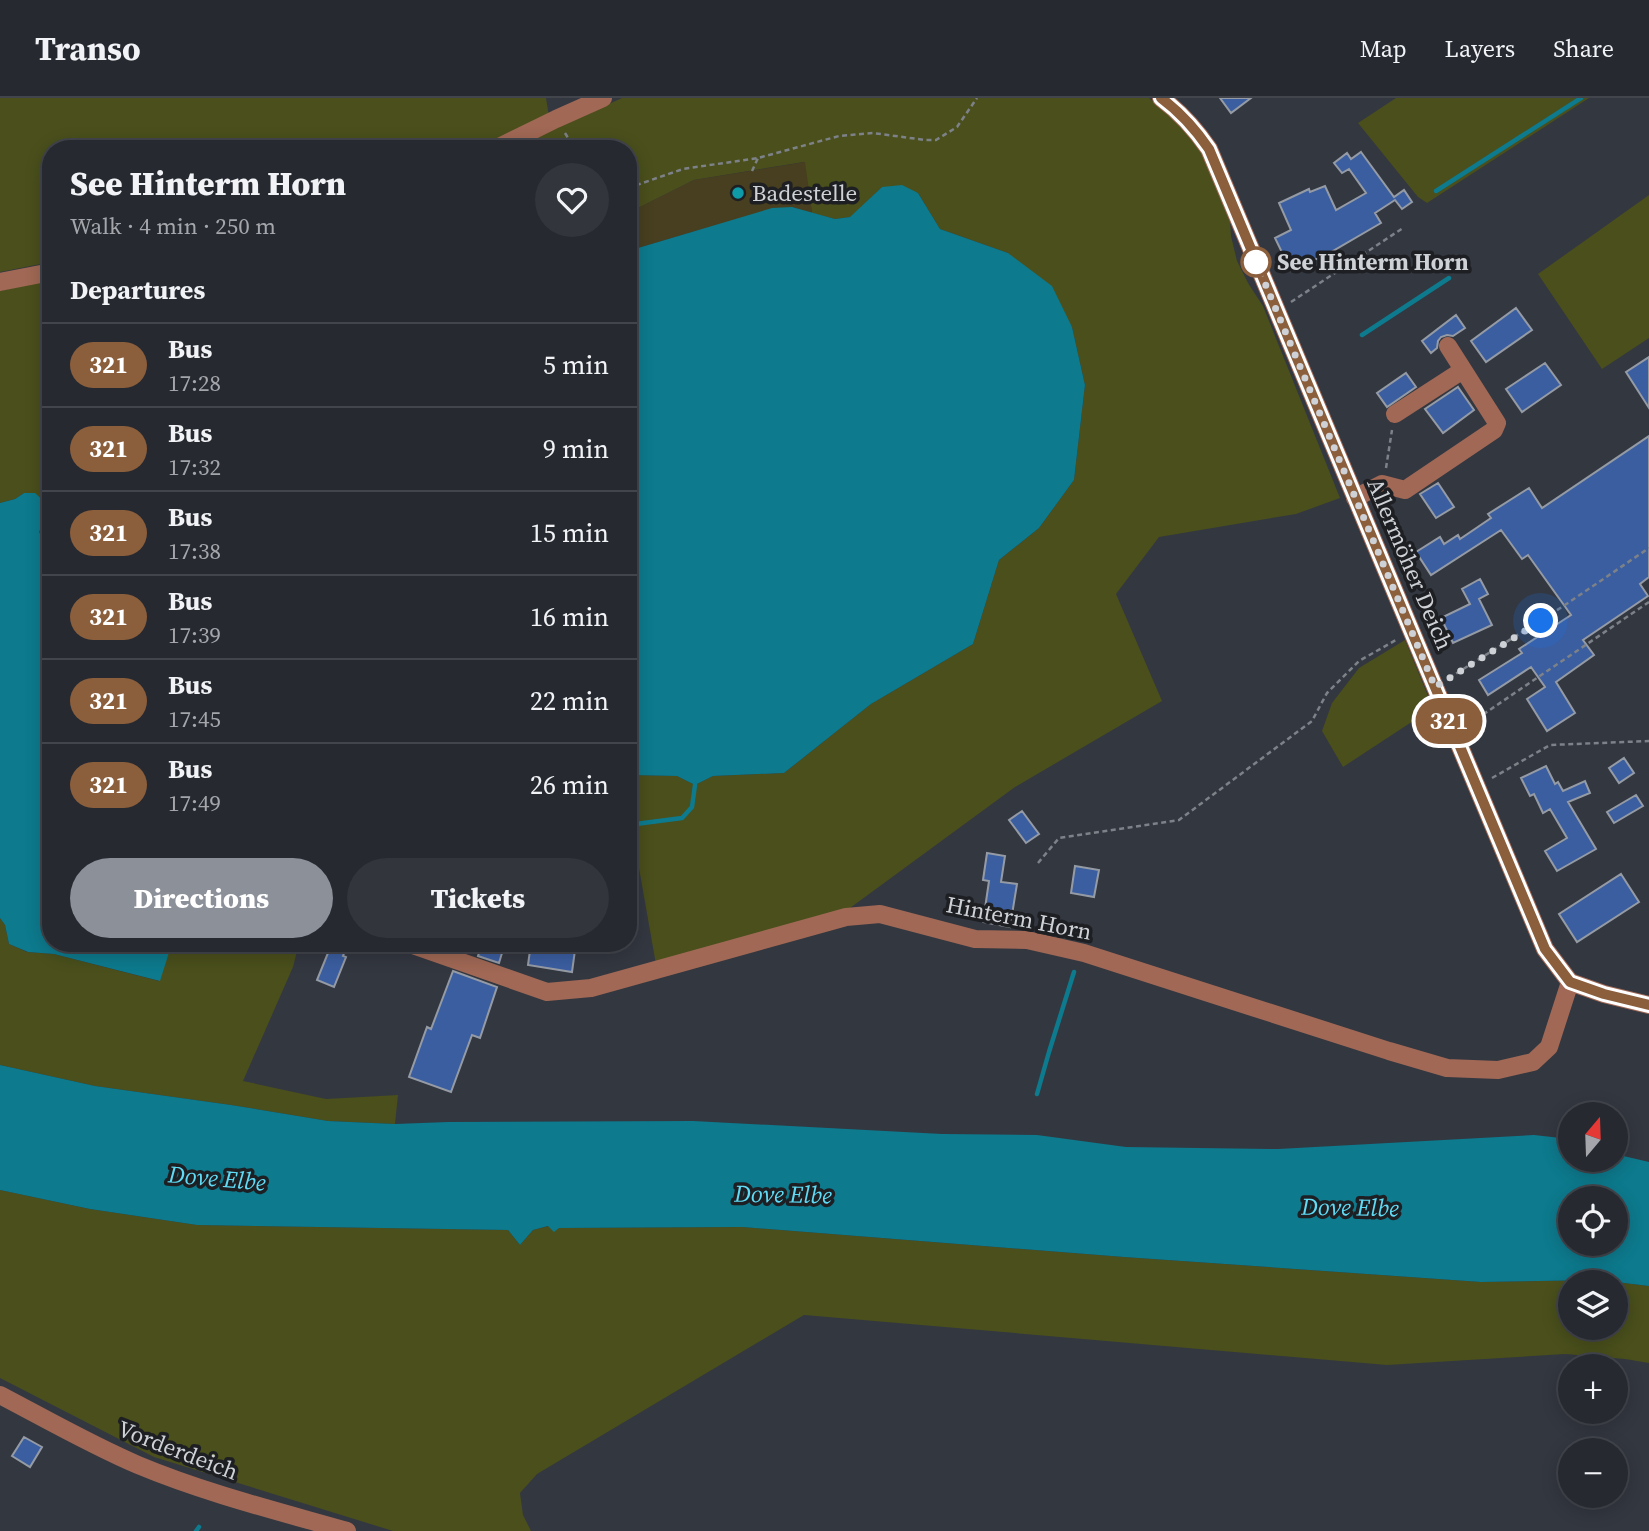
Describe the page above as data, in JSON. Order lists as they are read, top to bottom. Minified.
{"streets":{"street":["Allermöher Deich","Hinterm Horn","Vorderdeich"]},"crossings":[["Allermöher Deich","Hinterm Horn"]],"water":["Dove Elbe"],"places":["Badestelle","See Hinterm Horn"],"lines":["bus line 321"],"north":"top","page":{"header":"Transo","nav":["Map","Layers","Share"],"on_map":"321","heading":[["See Hinterm Horn","Walk · 4 min · 250 m"],"Departures"],"list":[{"mark":"321","name":"Bus","note":"17:28","value":"5 min"},{"mark":"321","name":"Bus","note":"17:32","value":"9 min"},{"mark":"321","name":"Bus","note":"17:38","value":"15 min"},{"mark":"321","name":"Bus","note":"17:39","value":"16 min"},{"mark":"321","name":"Bus","note":"17:45","value":"22 min"},{"mark":"321","name":"Bus","note":"17:49","value":"26 min"}],"buttons":["Directions","Tickets"],"map_buttons":["+","−"]}}
